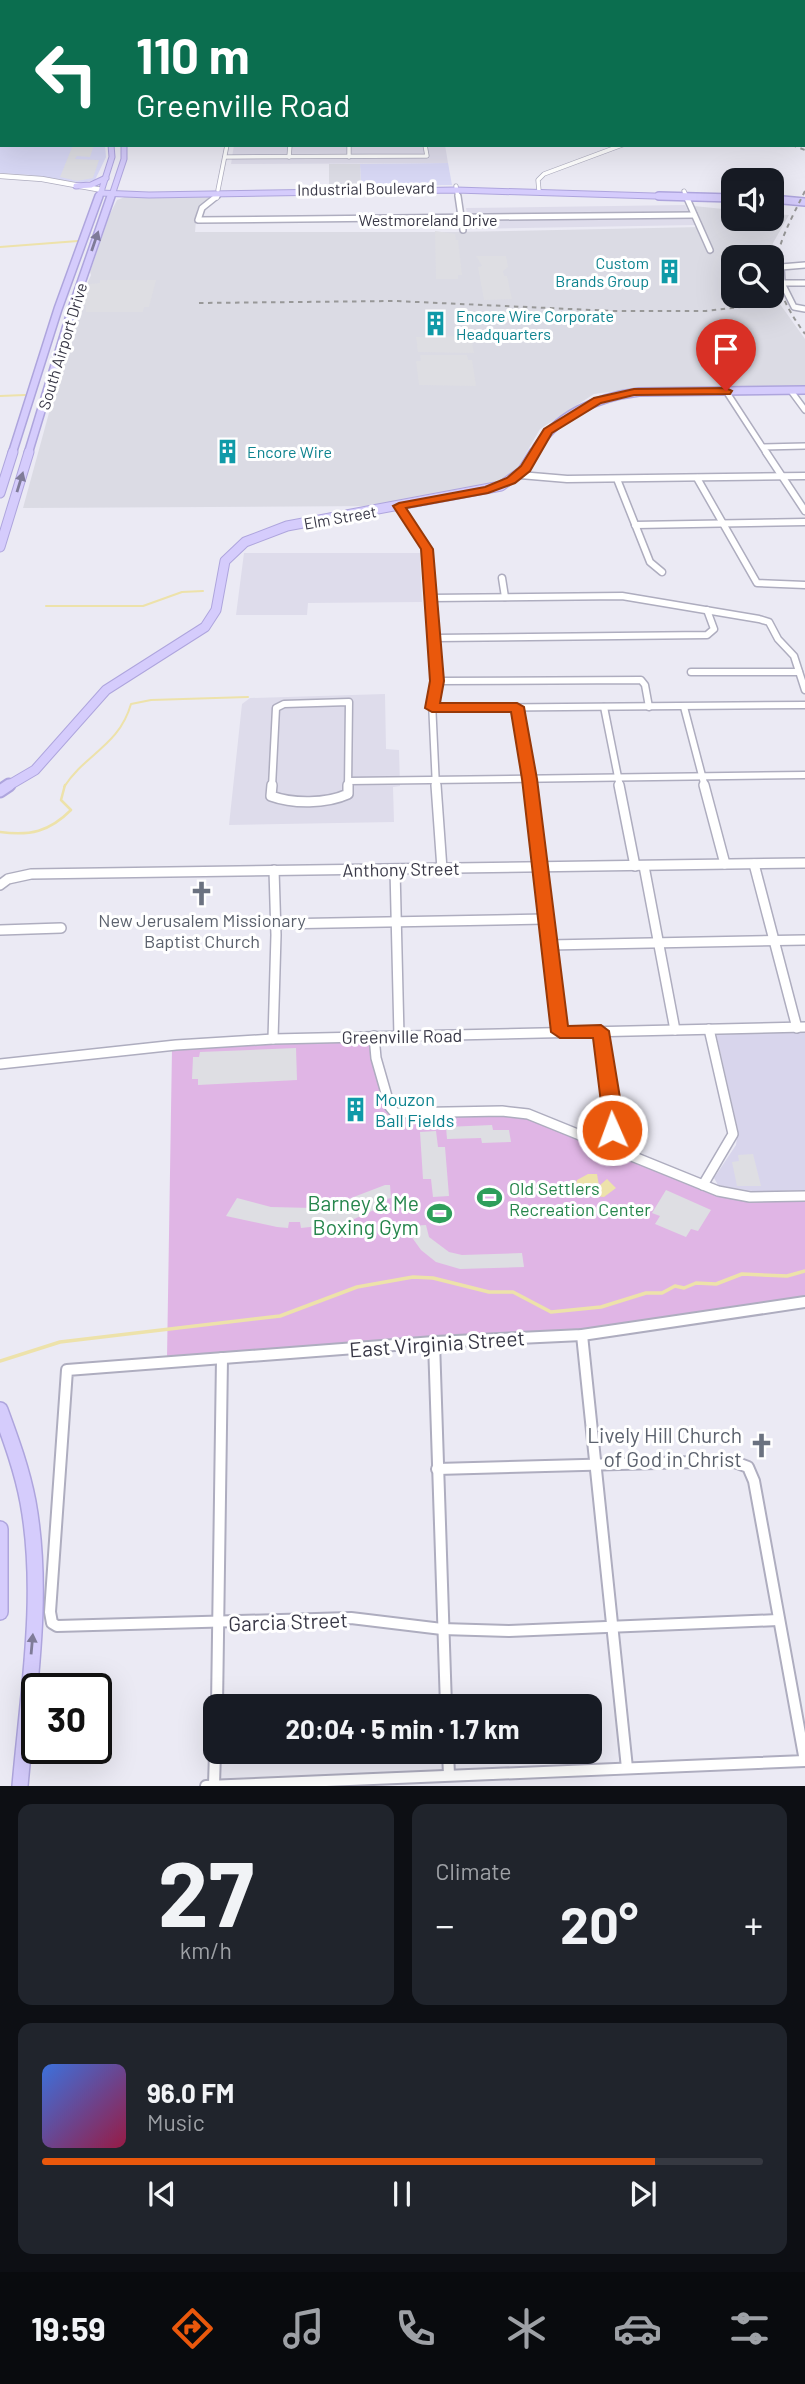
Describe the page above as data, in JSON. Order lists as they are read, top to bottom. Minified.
{"streets":{"main road":["Industrial Boulevard","South Airport Drive","Elm Street"],"street":["Westmoreland Drive","Anthony Street","Greenville Road","East Virginia Street","Garcia Street"]},"crossings":[["Industrial Boulevard","Westmoreland Drive"],["Industrial Boulevard","South Airport Drive"],["East Virginia Street","Garcia Street"]],"places":{"building":["Custom Brands Group","Encore Wire Corporate Headquarters","Encore Wire","Mouzon Ball Fields"],"church":["New Jerusalem Missionary Baptist Church","Lively Hill Church of God in Christ"],"sports":["Old Settlers Recreation Center","Barney & Me Boxing Gym"]},"page":{"turn":["110 m","Greenville Road"],"limit":"30","trip":"20:04 · 5 min · 1.7 km","tile":[["27","km/h"],"Climate"],"heat":["−","20°","+"],"song":["96.0 FM","Music"],"tabs":"19:59"}}
